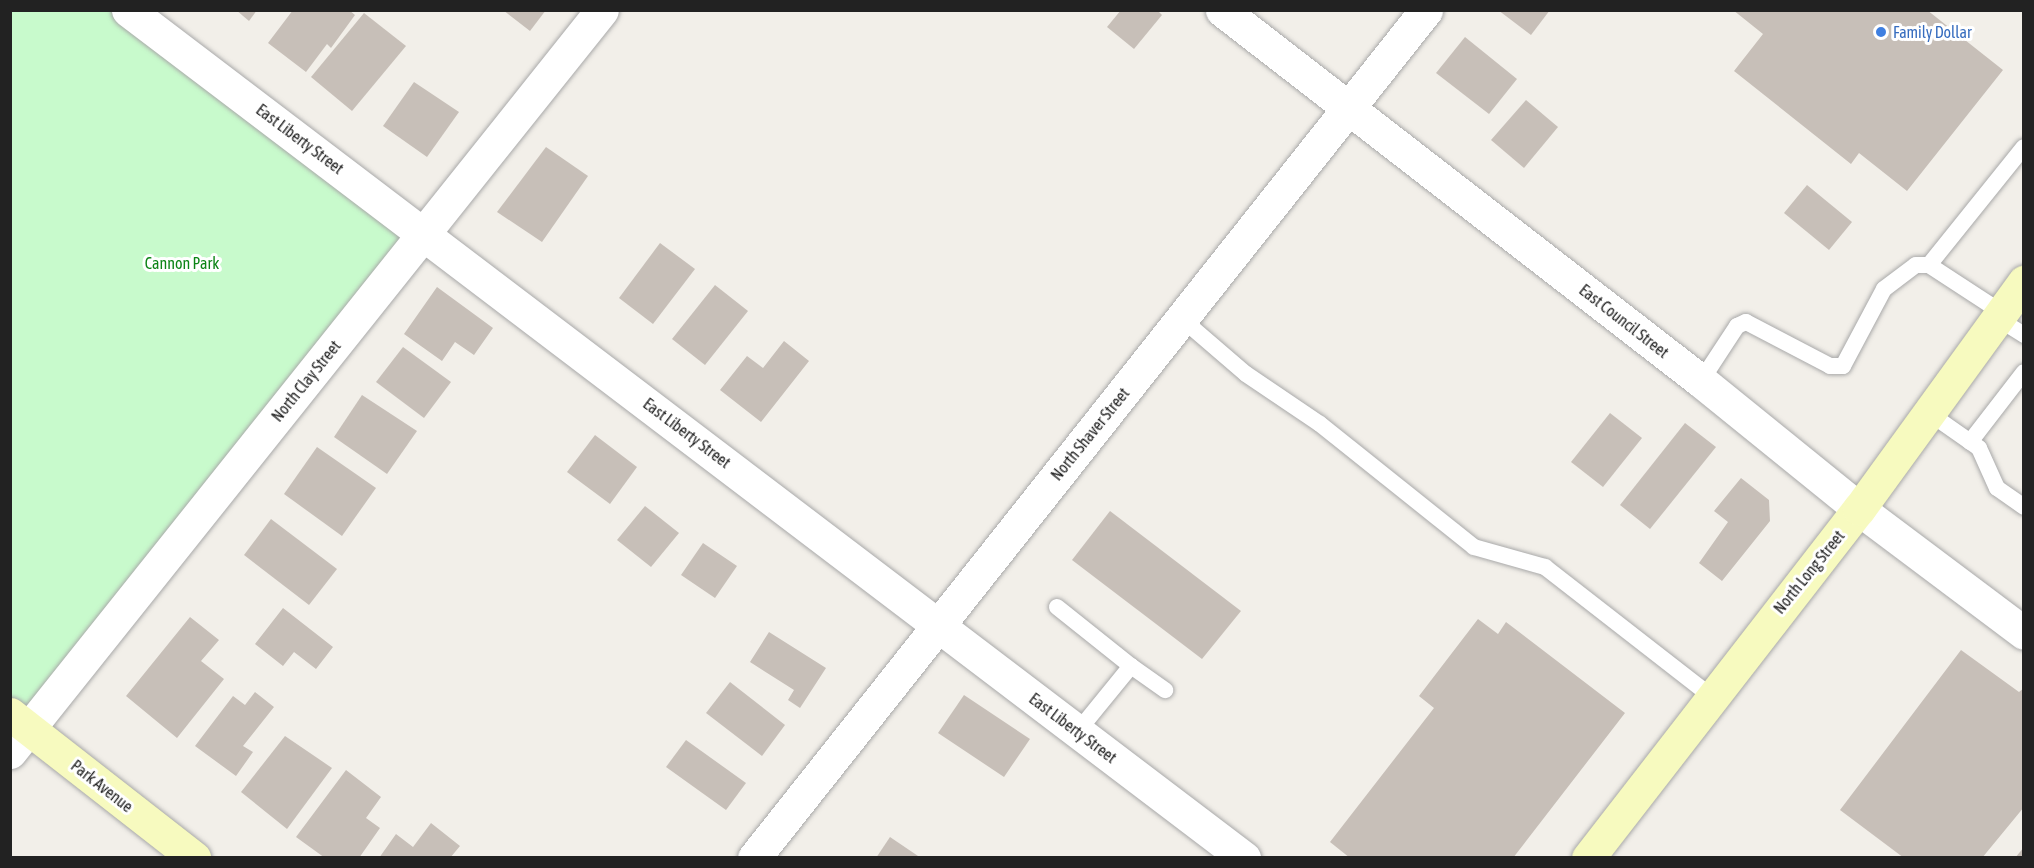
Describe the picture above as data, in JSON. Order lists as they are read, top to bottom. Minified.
{"streets":{"street":["East Liberty Street","East Council Street","North Clay Street","North Shaver Street","North Long Street","Park Avenue"]},"crossings":[["East Liberty Street","North Clay Street"],["East Liberty Street","North Shaver Street"],["East Council Street","North Shaver Street"],["East Council Street","North Long Street"],["North Clay Street","Park Avenue"]],"parks":["Cannon Park"],"places":["Family Dollar"]}
